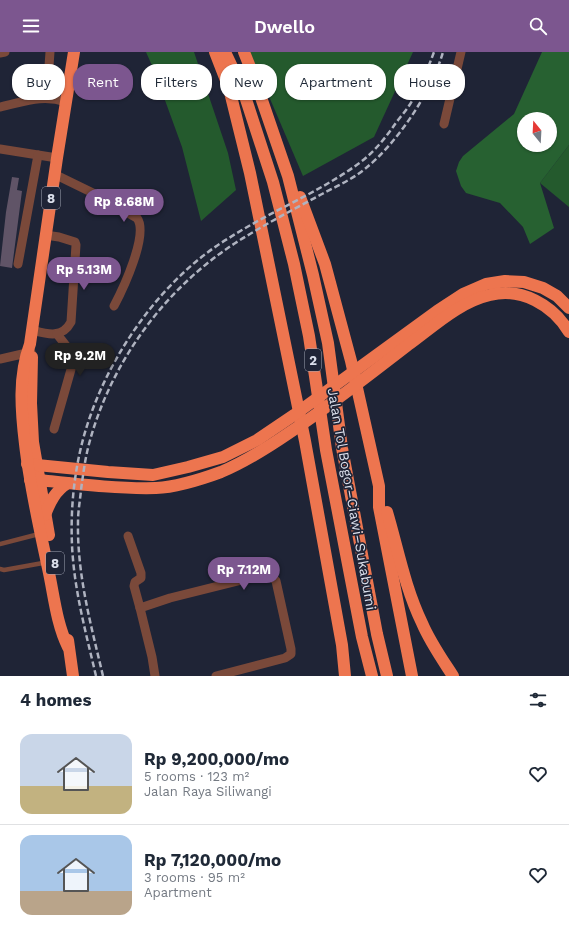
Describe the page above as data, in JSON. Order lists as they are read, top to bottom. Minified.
{"streets":{"highway":["8","2","Jalan Tol Bogor–Ciawi–Sukabumi"]},"north":"top","page":{"header":"Dwello","chip":["Buy","Rent","Filters","New","Apartment","House"],"price":["Rp 8.68M","Rp 5.13M","Rp 9.2M","Rp 7.12M"],"heading":"4 homes","list":[{"name":"Rp 9,200,000/mo","note":"5 rooms · 123 m² · Jalan Raya Siliwangi"},{"name":"Rp 7,120,000/mo","note":"3 rooms · 95 m² · Apartment"}]}}
